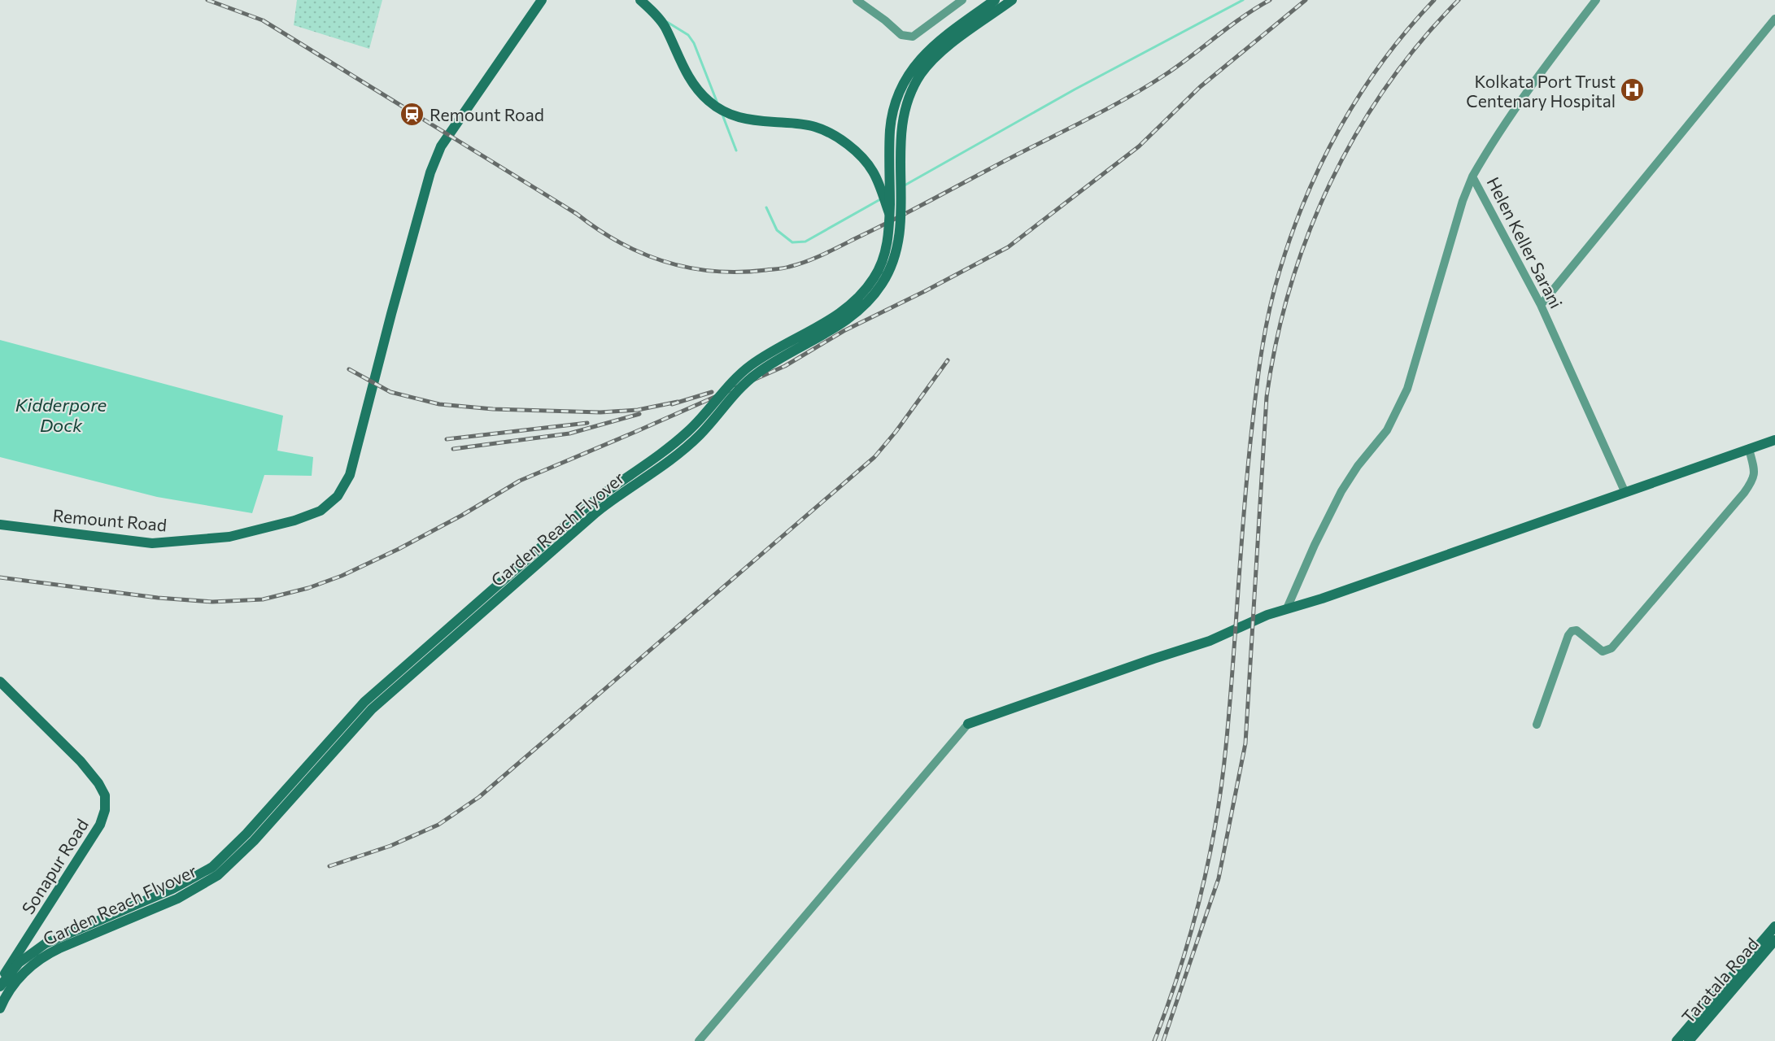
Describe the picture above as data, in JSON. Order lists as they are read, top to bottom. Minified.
{"streets":{"main road":["Remount Road","Garden Reach Flyover","Sonapur Road","Taratala Road"],"street":["Helen Keller Sarani"]},"water":["Kidderpore Dock"],"places":{"hospital":["Kolkata Port Trust Centenary Hospital"],"station":["Remount Road"]}}
